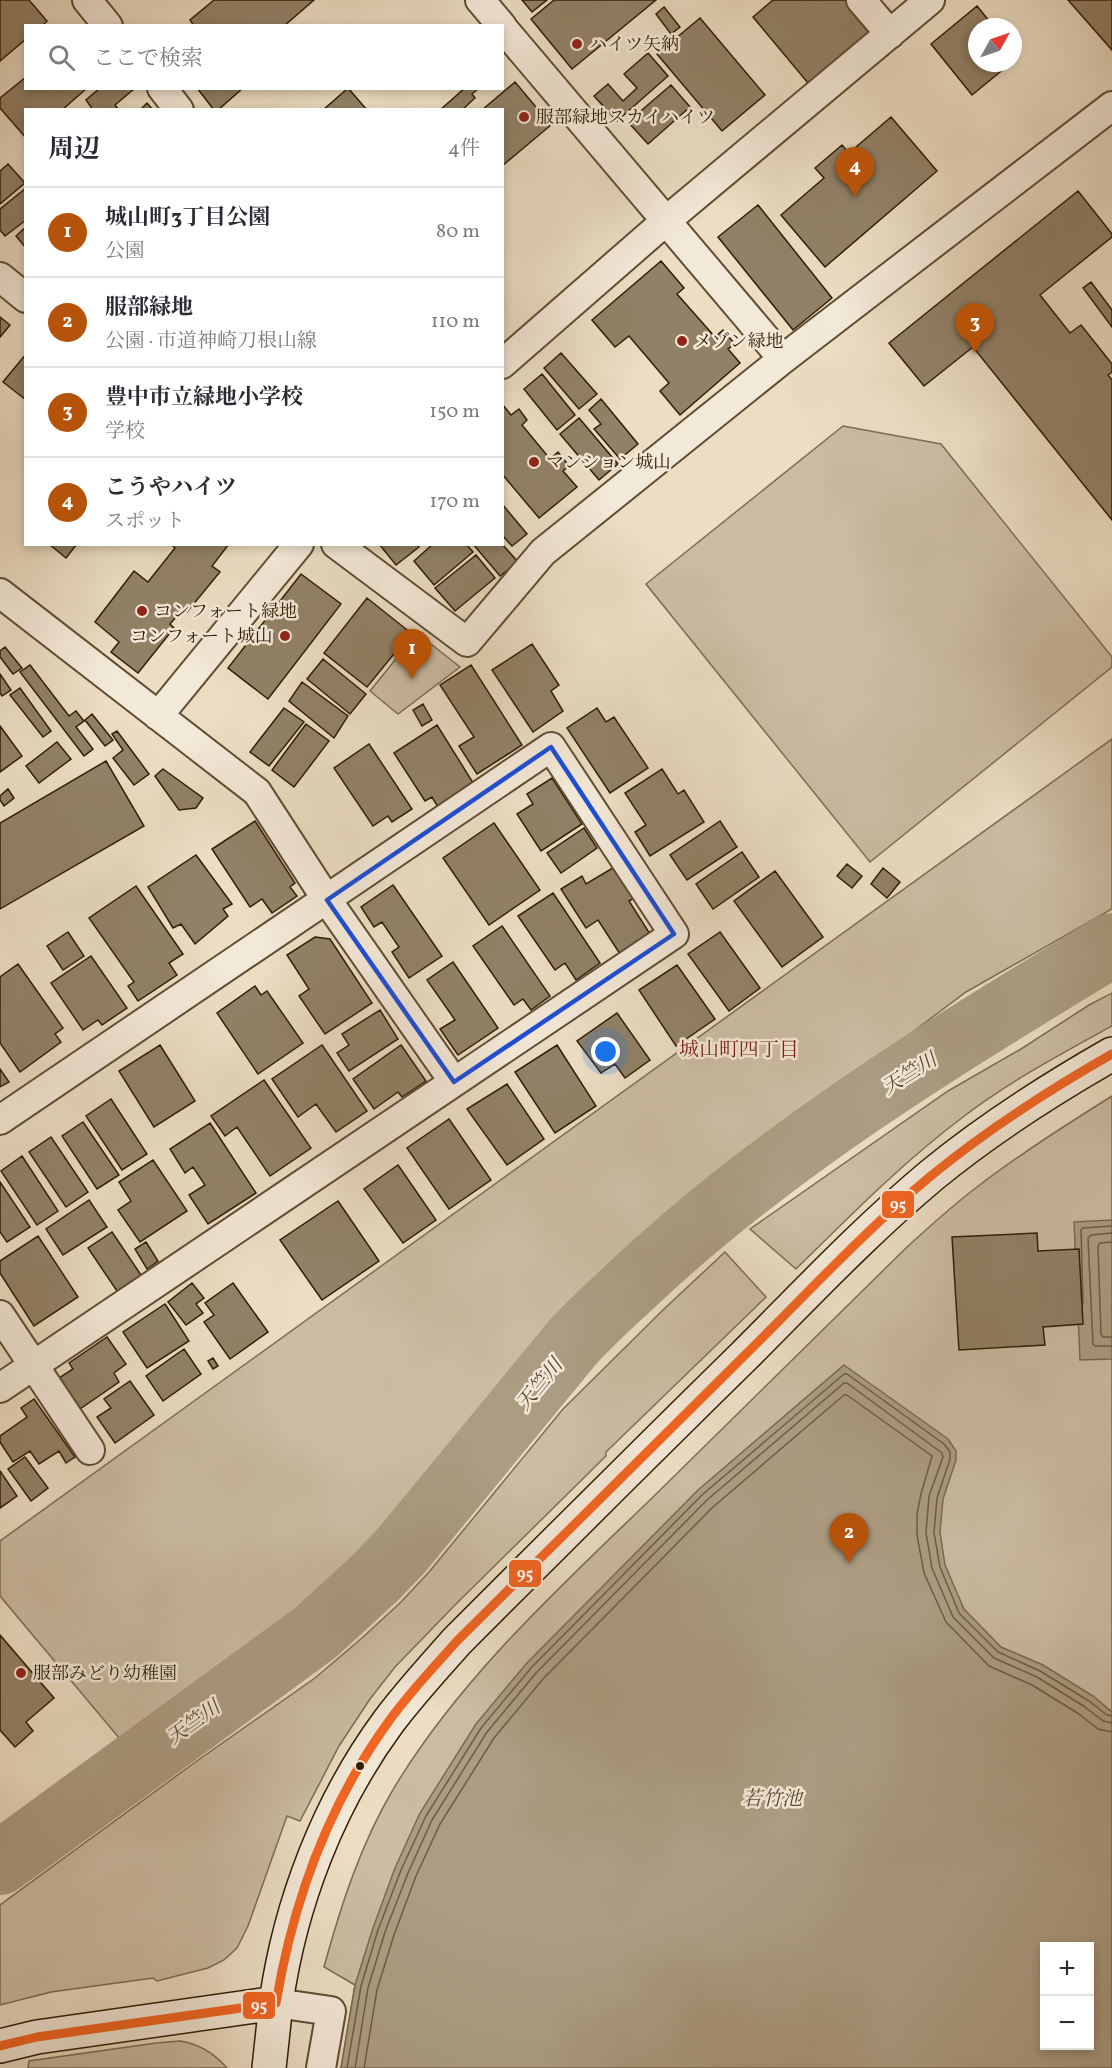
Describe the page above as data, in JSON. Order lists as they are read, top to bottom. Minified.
{"districts":["城山町四丁目"],"water":["天竺川","若竹池"],"places":["ハイツ矢納","服部緑地スカイハイツ","メゾン緑地","マンション城山","コンフォート緑地","コンフォート城山","服部みどり幼稚園"],"lines":["transit line 95"],"north":"top right","page":{"search":"ここで検索","heading":["周辺","4件"],"pins":["4","3","1","2"],"list":[{"mark":"1","name":"城山町3丁目公園","note":"公園","value":"80 m"},{"mark":"2","name":"服部緑地","note":"公園 · 市道神崎刀根山線","value":"110 m"},{"mark":"3","name":"豊中市立緑地小学校","note":"学校","value":"150 m"},{"mark":"4","name":"こうやハイツ","note":"スポット","value":"170 m"}],"map_buttons":["+","−"]}}
